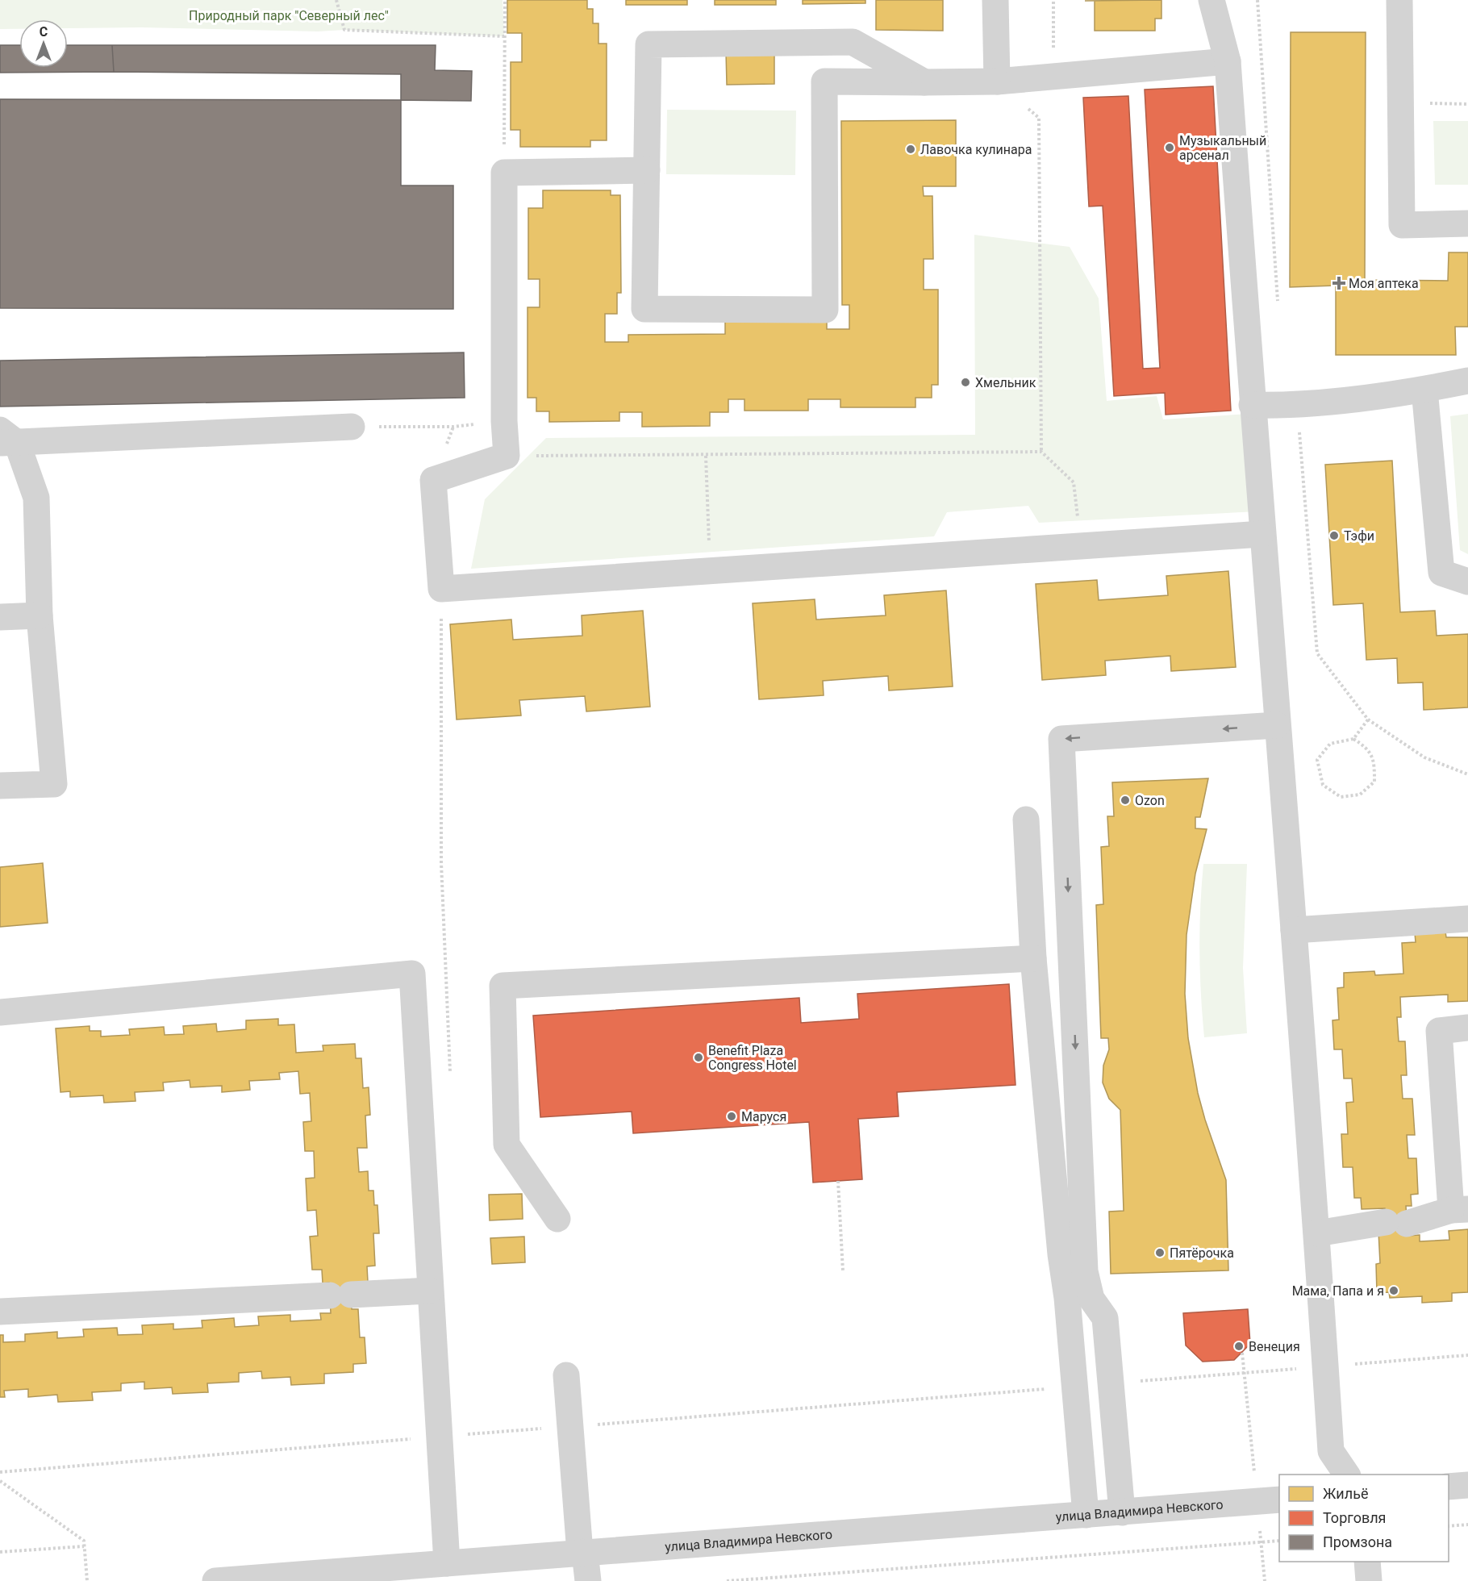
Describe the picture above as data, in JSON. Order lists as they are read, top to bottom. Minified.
{"streets":{"street":["улица Владимира Невского"]},"parks":["Природный парк \"Северный лес\""],"places":{"other":["Музыкальный арсенал","Лавочка кулинара","Хмельник","Тэфи","Ozon","Benefit Plaza Congress Hotel","Маруся","Пятёрочка","Мама, Папа и я","Венеция"],"health":["Моя аптека"]},"legend":["Жильё","Торговля","Промзона"],"north":"top"}
